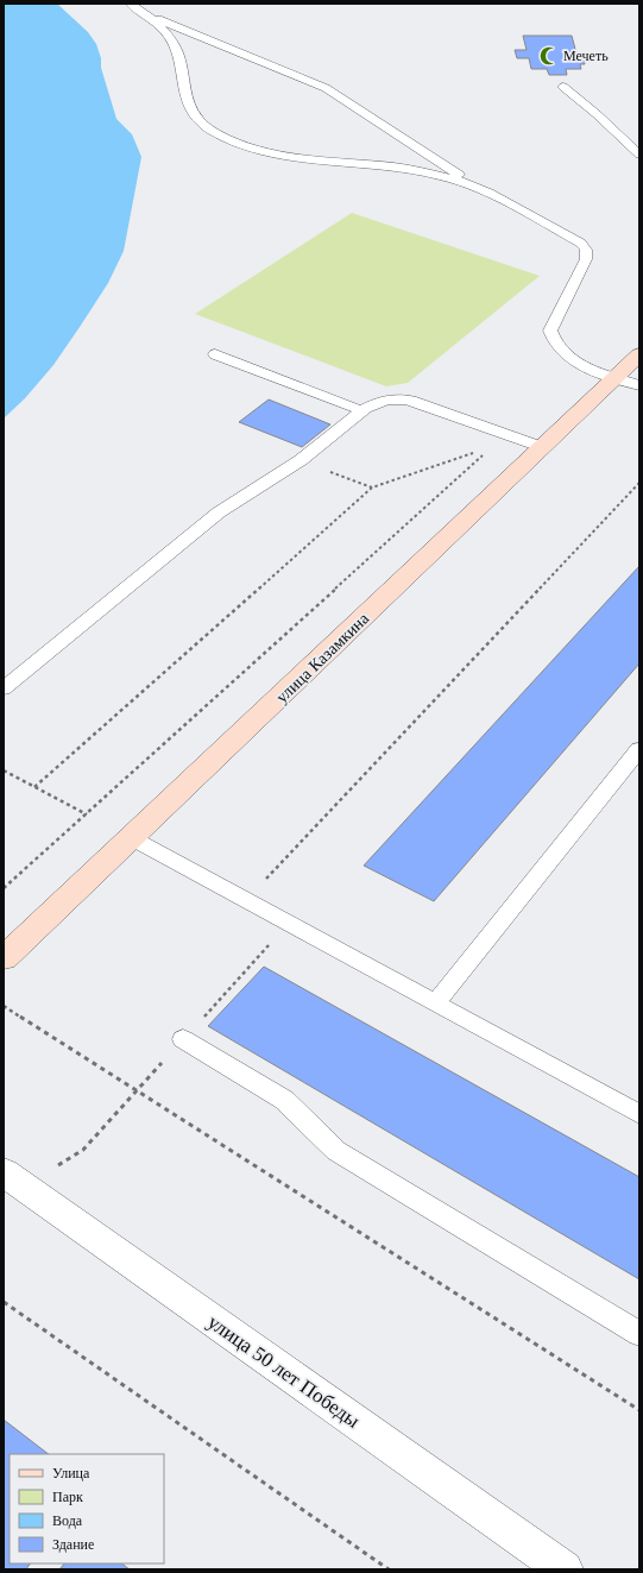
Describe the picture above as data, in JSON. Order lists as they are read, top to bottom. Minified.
{"streets":{"main road":["улица Казамкина"],"street":["улица 50 лет Победы"]},"places":{"mosque":["Мечеть"]},"legend":["Улица","Парк","Вода","Здание"]}
